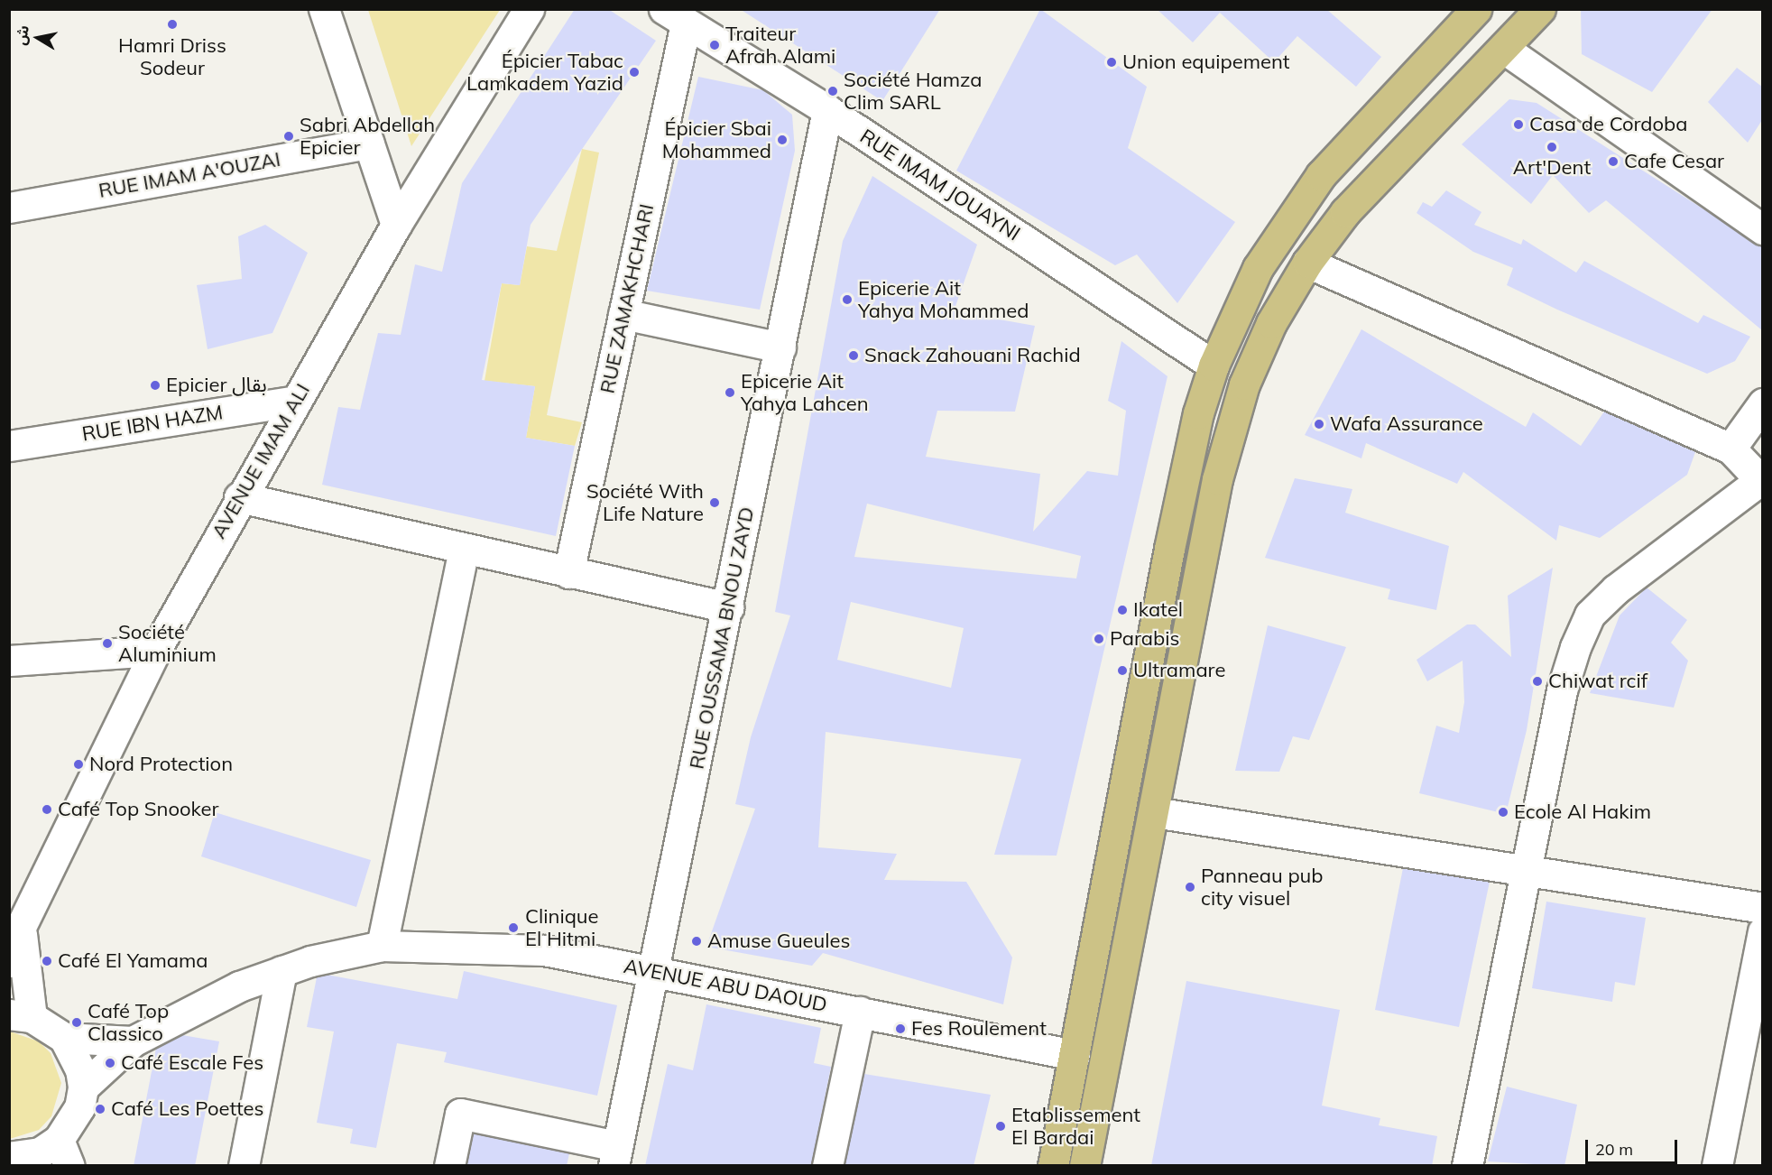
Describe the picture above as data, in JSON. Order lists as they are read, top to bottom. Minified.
{"streets":{"street":["RUE IMAM A'OUZAI","RUE IMAM JOUAYNI","RUE ZAMAKHCHARI","RUE IBN HAZM","AVENUE IMAM ALI","RUE OUSSAMA BNOU ZAYD","AVENUE ABU DAOUD"]},"crossings":[["RUE IMAM JOUAYNI","RUE ZAMAKHCHARI"],["RUE IMAM JOUAYNI","RUE OUSSAMA BNOU ZAYD"],["RUE IBN HAZM","AVENUE IMAM ALI"],["RUE OUSSAMA BNOU ZAYD","AVENUE ABU DAOUD"]],"places":["Hamri Driss Sodeur","Traiteur Afrah Alami","Union equipement","Épicier Tabac Lamkadem Yazid","Société Hamza Clim SARL","Casa de Cordoba","Sabri Abdellah Epicier","Épicier Sbai Mohammed","Art'Dent","Cafe Cesar","Epicerie Ait Yahya Mohammed","Snack Zahouani Rachid","Epicier بقال","Epicerie Ait Yahya Lahcen","Wafa Assurance","Société With Life Nature","Ikatel","Parabis","Société Aluminium","Ultramare","Chiwat rcif","Nord Protection","Café Top Snooker","Ecole Al Hakim","Panneau pub city visuel","Clinique El Hitmi","Amuse Gueules","Café El Yamama","Café Top Classico","Fes Roulement","Café Escale Fes","Café Les Poettes","Etablissement El Bardai"],"scale_bar":"20 m","north":"left"}
